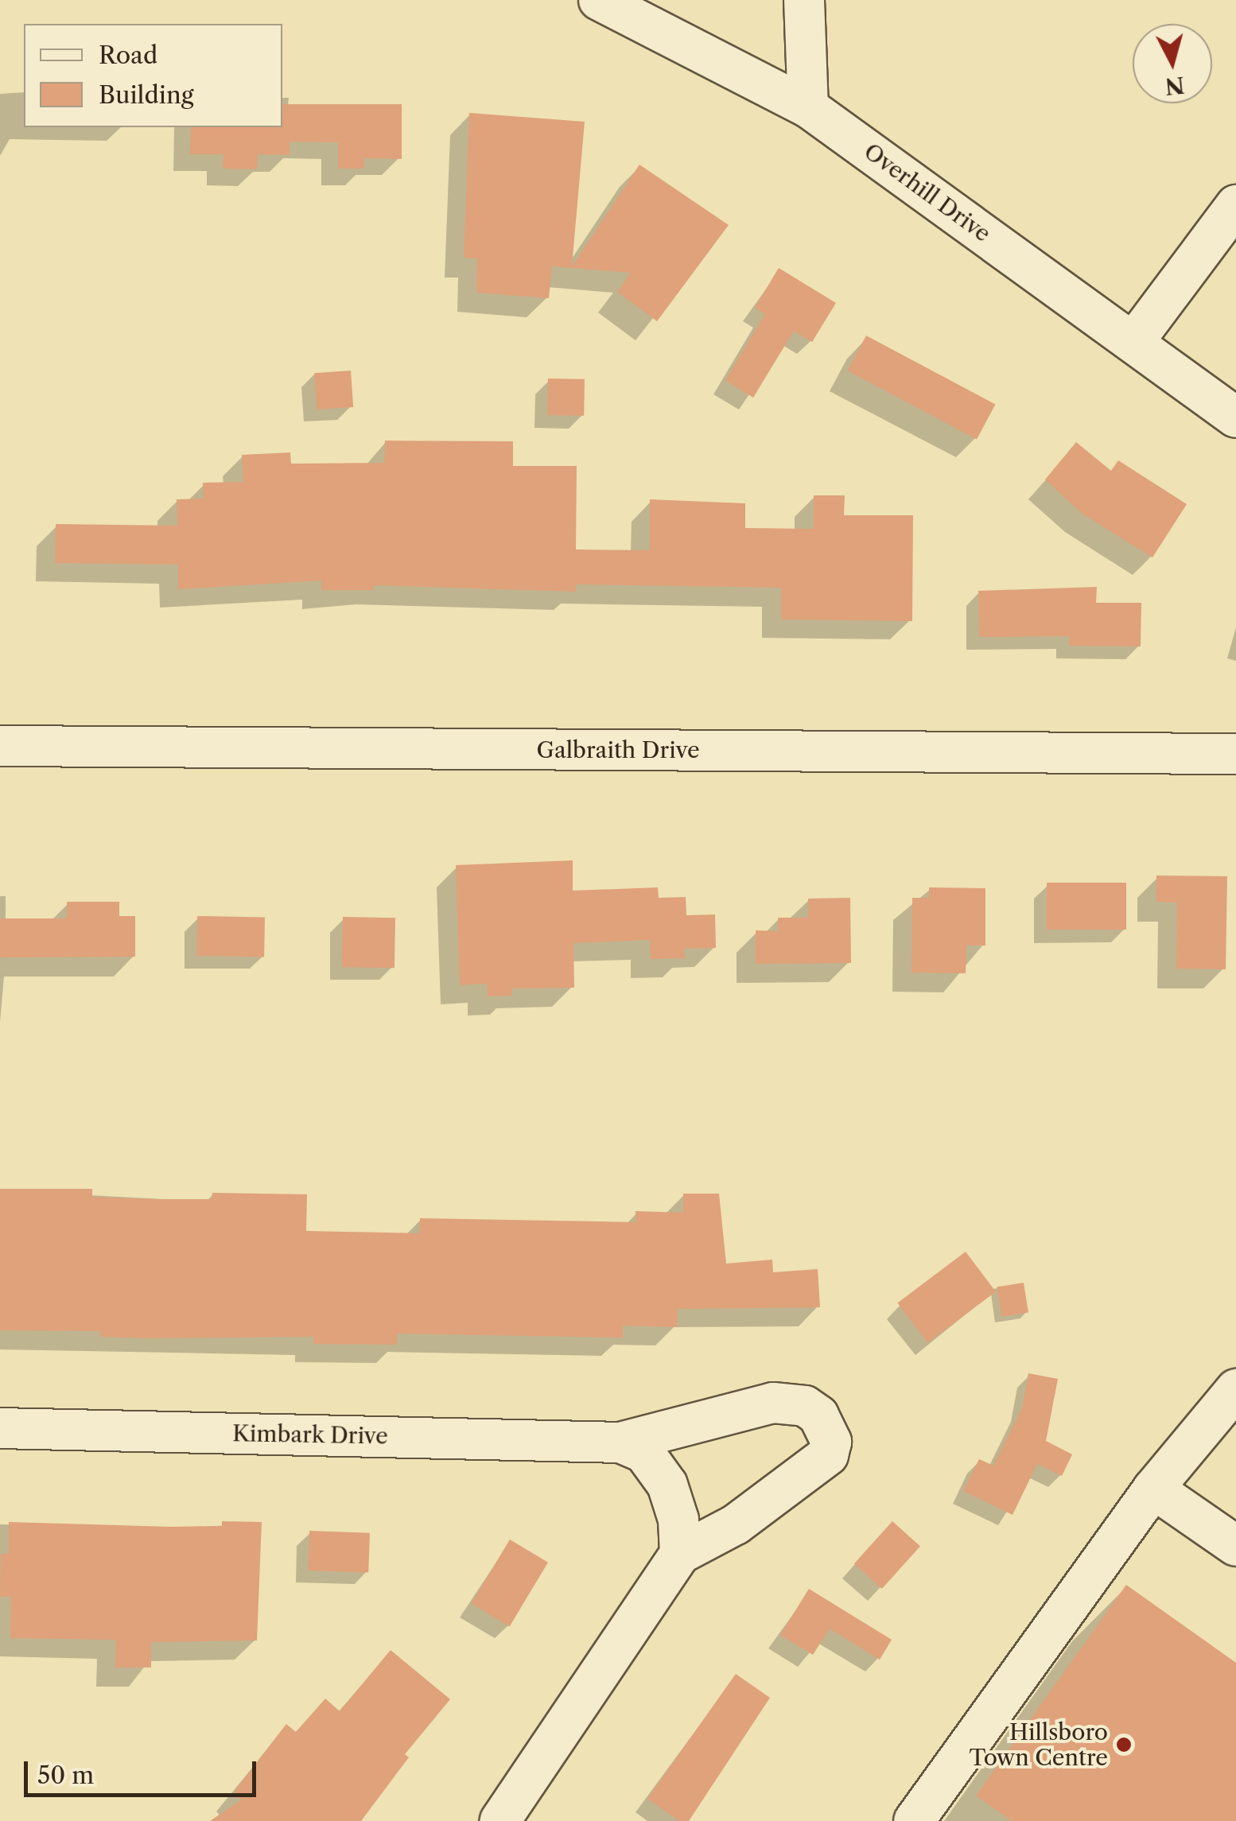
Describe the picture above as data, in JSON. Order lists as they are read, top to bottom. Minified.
{"streets":{"street":["Overhill Drive","Galbraith Drive","Kimbark Drive"]},"places":["Hillsboro Town Centre"],"legend":["Road","Building"],"scale_bar":"50 m","north":"bottom"}
